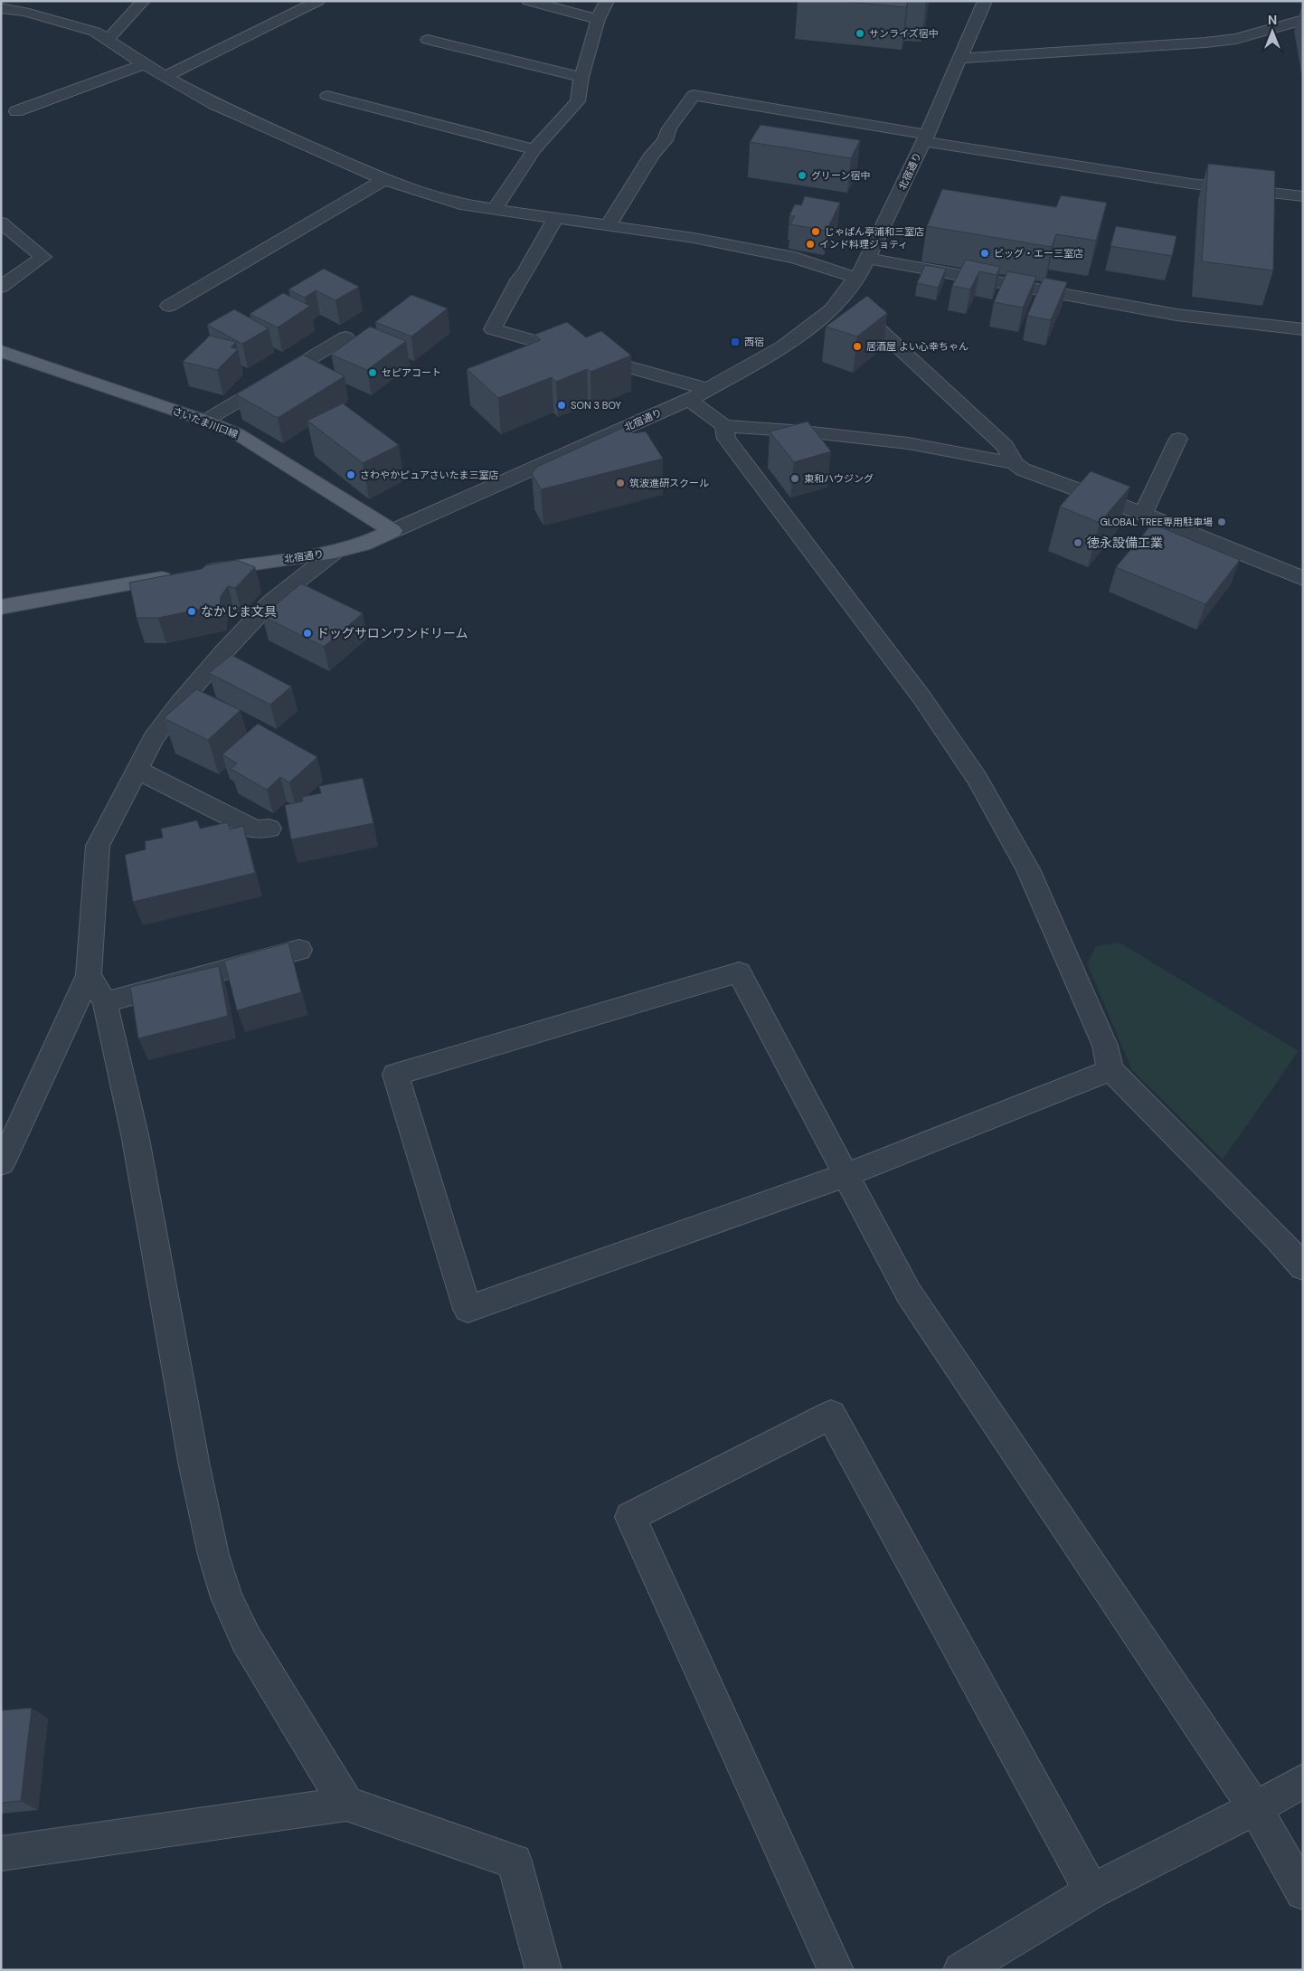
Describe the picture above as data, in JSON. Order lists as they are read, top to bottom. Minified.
{"streets":{"main road":["北宿通り","さいたま川口線"]},"crossings":[["北宿通り","さいたま川口線"]],"places":{"other":["サンライズ宿中","グリーン宿中","じゃぱん亭浦和三室店","インド料理ジョティ","ビッグ・エー三室店","居酒屋 よい心幸ちゃん","セピアコート","SON 3 BOY","さわやかピュアさいたま三室店","東和ハウジング","筑波進研スクール","GLOBAL TREE専用駐車場","徳永設備工業","なかじま文具","ドッグサロンワンドリーム"],"transit":["西宿"]},"north":"top"}
